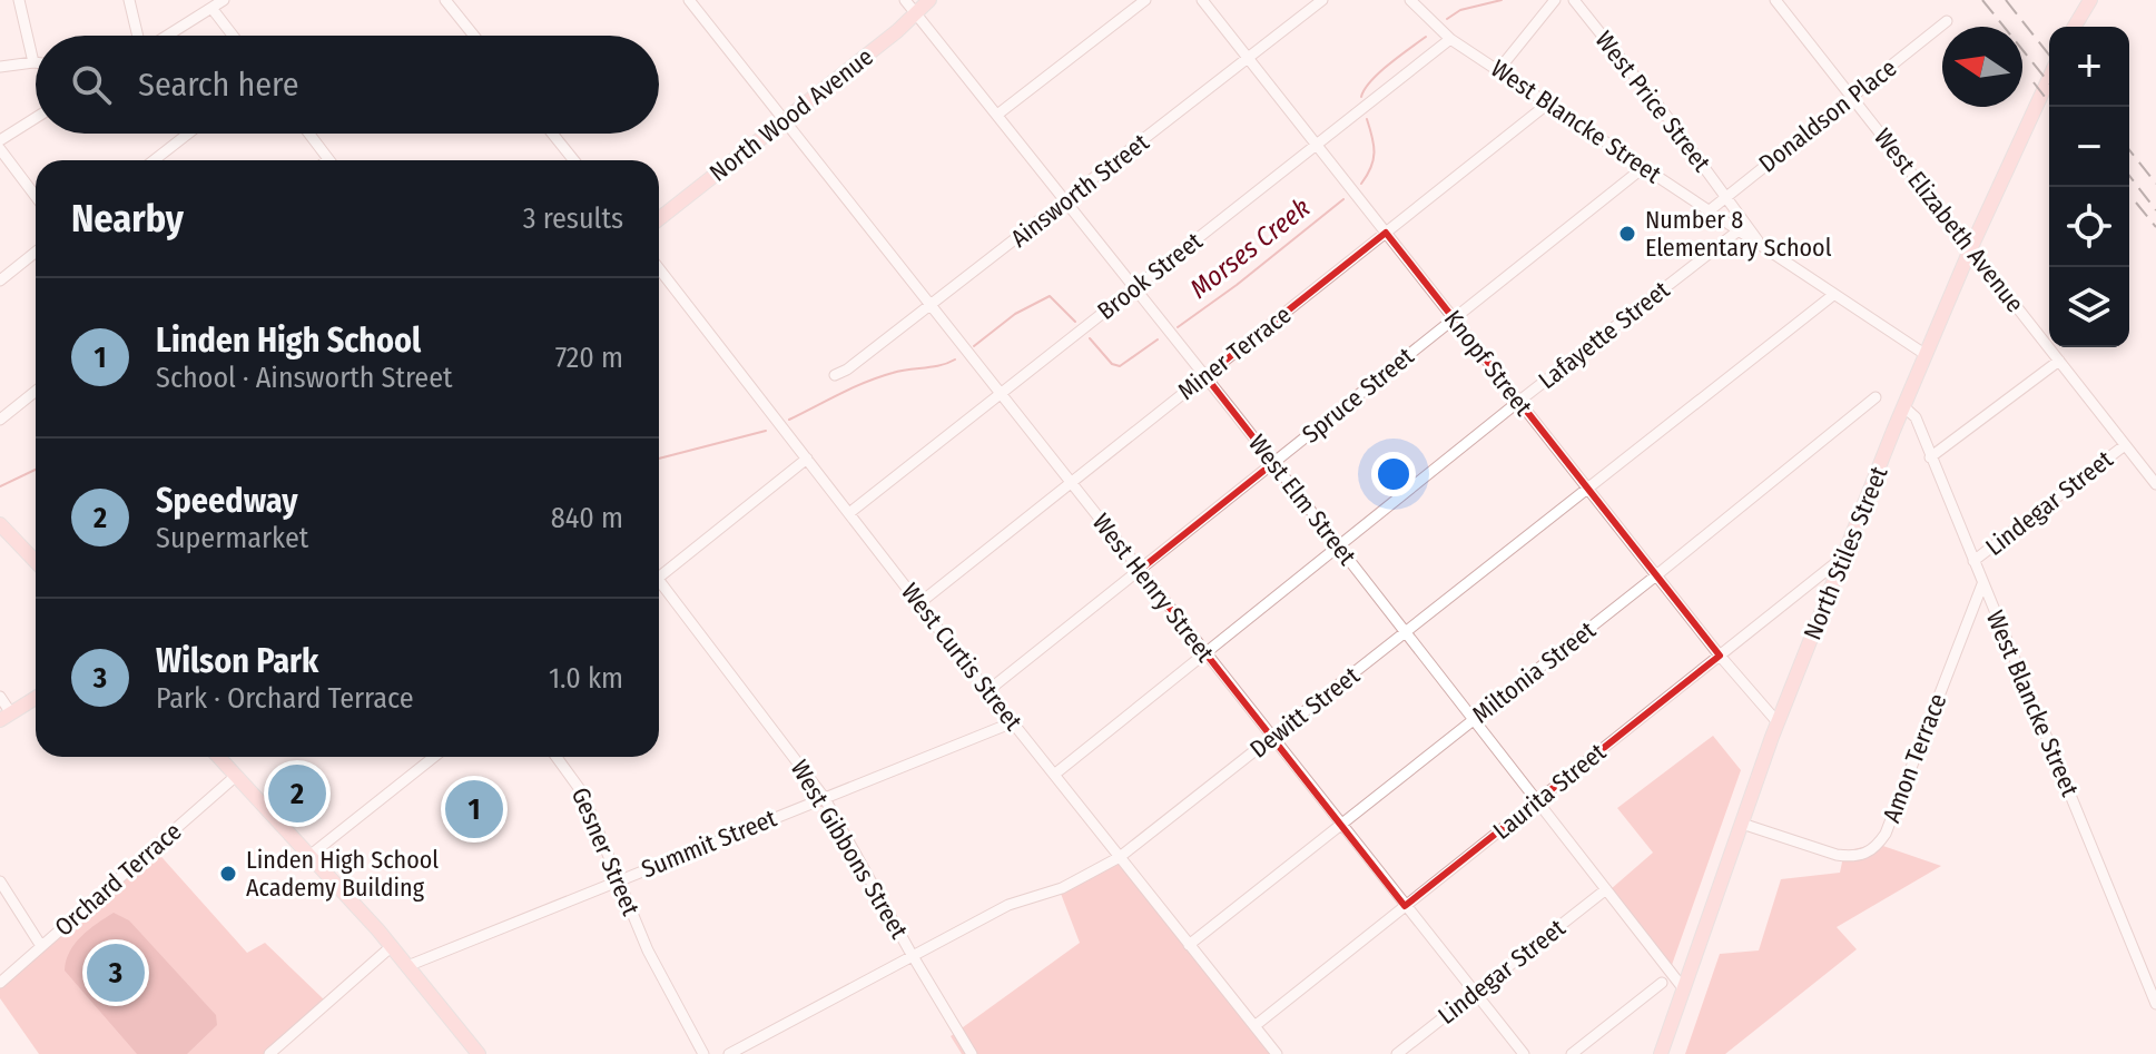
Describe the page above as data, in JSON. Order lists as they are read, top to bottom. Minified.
{"streets":{"main road":["North Wood Avenue","North Stiles Street"],"street":["West Price Street","Donaldson Place","West Blancke Street","Ainsworth Street","West Elizabeth Avenue","Brook Street","Lafayette Street","Miner Terrace","Knopf Street","Spruce Street","West Elm Street","Lindegar Street","West Henry Street","West Curtis Street","Miltonia Street","Dewitt Street","Amon Terrace","Laurita Street","Summit Street","West Gibbons Street","Gesner Street","Orchard Terrace"]},"crossings":[["West Price Street","Donaldson Place"],["West Price Street","West Blancke Street"],["North Wood Avenue","West Elm Street"],["North Wood Avenue","West Henry Street"],["Donaldson Place","West Blancke Street"],["Donaldson Place","West Elizabeth Avenue"],["West Blancke Street","Brook Street"],["West Blancke Street","Lafayette Street"],["West Blancke Street","Miner Terrace"],["West Blancke Street","Spruce Street"],["West Blancke Street","Lindegar Street"],["West Blancke Street","North Stiles Street"],["West Blancke Street","Dewitt Street"],["West Blancke Street","Amon Terrace"],["Ainsworth Street","Knopf Street"],["Ainsworth Street","West Elm Street"],["Ainsworth Street","West Henry Street"],["West Elizabeth Avenue","Lindegar Street"],["West Elizabeth Avenue","North Stiles Street"],["Brook Street","Knopf Street"],["Brook Street","West Elm Street"],["Brook Street","West Henry Street"],["Brook Street","West Curtis Street"],["Lafayette Street","Knopf Street"],["Lafayette Street","West Elm Street"],["Lafayette Street","West Henry Street"],["Lafayette Street","West Curtis Street"],["Miner Terrace","Knopf Street"],["Miner Terrace","West Elm Street"],["Miner Terrace","West Henry Street"],["Miner Terrace","West Curtis Street"],["Knopf Street","Spruce Street"],["Knopf Street","North Stiles Street"],["Knopf Street","Miltonia Street"],["Knopf Street","Dewitt Street"],["Knopf Street","Laurita Street"],["Spruce Street","West Elm Street"],["Spruce Street","West Henry Street"],["Spruce Street","West Curtis Street"],["West Elm Street","Lindegar Street"],["West Elm Street","North Stiles Street"],["West Elm Street","Miltonia Street"],["West Elm Street","Dewitt Street"],["West Elm Street","Laurita Street"],["Lindegar Street","West Henry Street"],["North Stiles Street","Amon Terrace"],["North Stiles Street","Laurita Street"],["West Henry Street","Miltonia Street"],["West Henry Street","Dewitt Street"],["West Henry Street","Laurita Street"],["West Curtis Street","Miltonia Street"],["West Curtis Street","Dewitt Street"],["West Curtis Street","Laurita Street"],["West Curtis Street","Summit Street"],["Dewitt Street","West Gibbons Street"],["Summit Street","West Gibbons Street"],["Summit Street","Gesner Street"]],"water":["Morses Creek"],"places":["Number 8 Elementary School","Linden High School Academy Building"],"north":"left","page":{"map_buttons":["+","−"],"search":"Search here","heading":["Nearby","3 results"],"list":[{"mark":"1","name":"Linden High School","note":"School · Ainsworth Street","value":"720 m"},{"mark":"2","name":"Speedway","note":"Supermarket","value":"840 m"},{"mark":"3","name":"Wilson Park","note":"Park · Orchard Terrace","value":"1.0 km"}],"pins":["2","1","3"]}}
